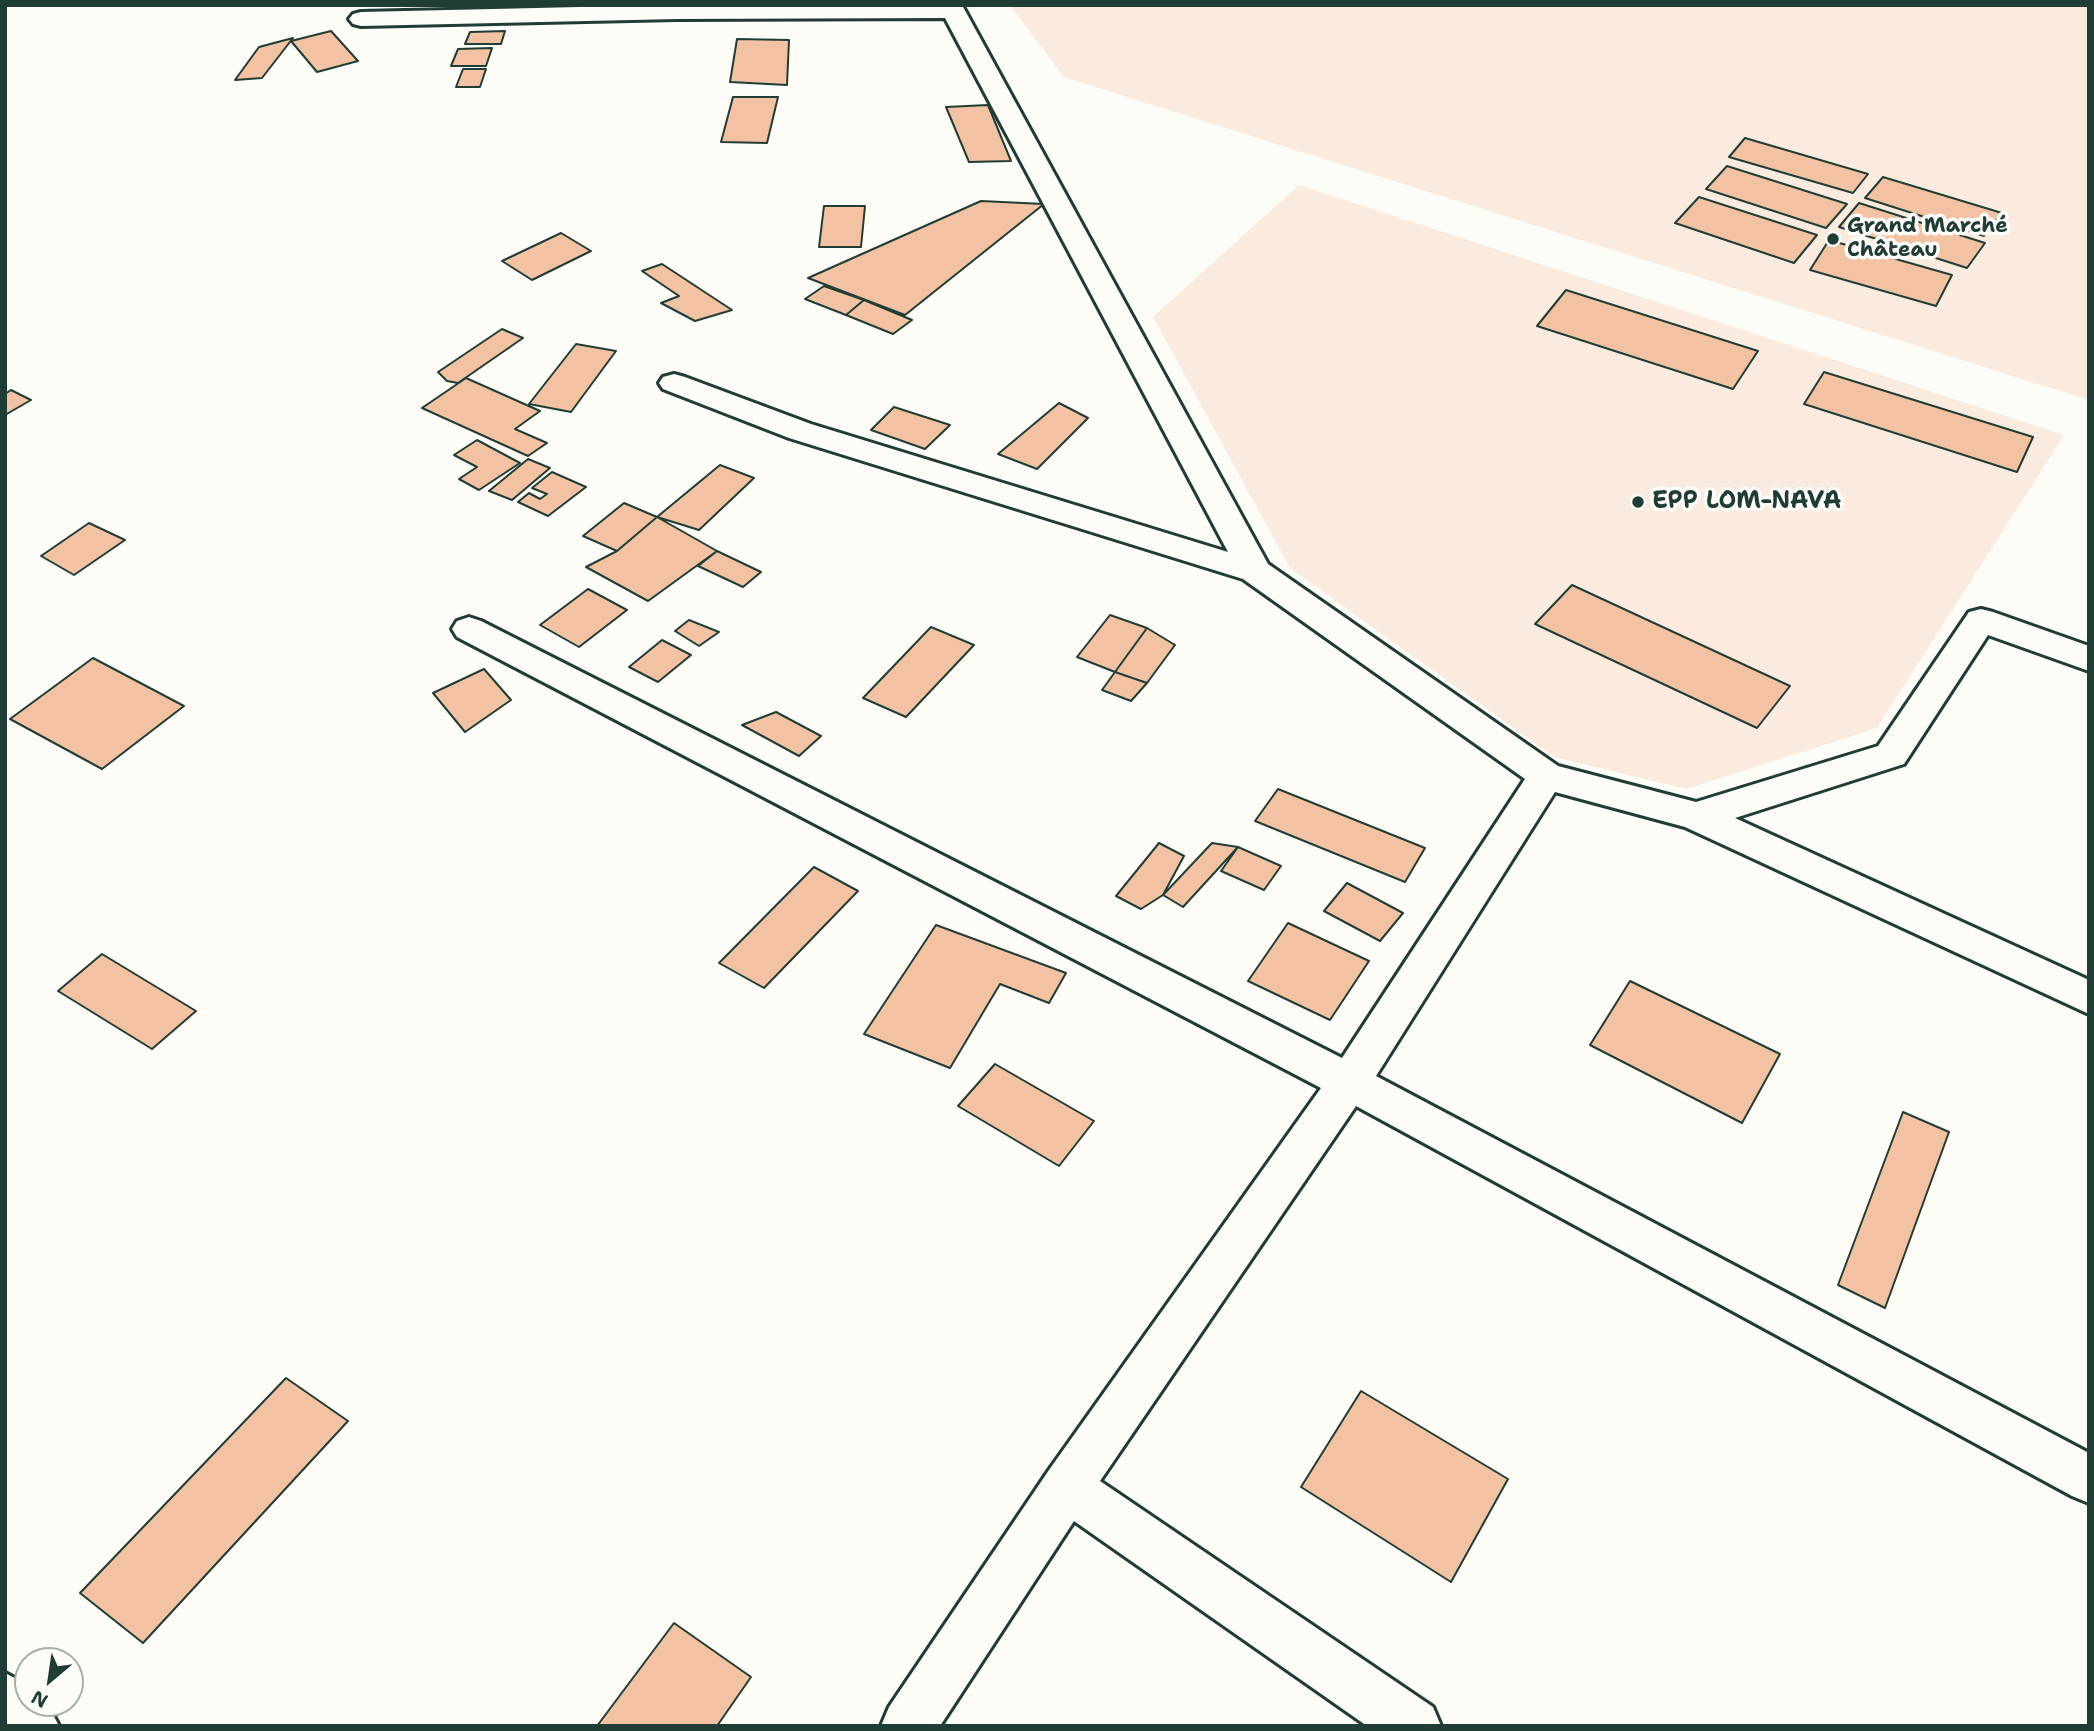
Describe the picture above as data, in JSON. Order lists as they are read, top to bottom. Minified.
{"places":["Grand Marché Château","EPP LOM-NAVA"],"north":"bottom left"}
